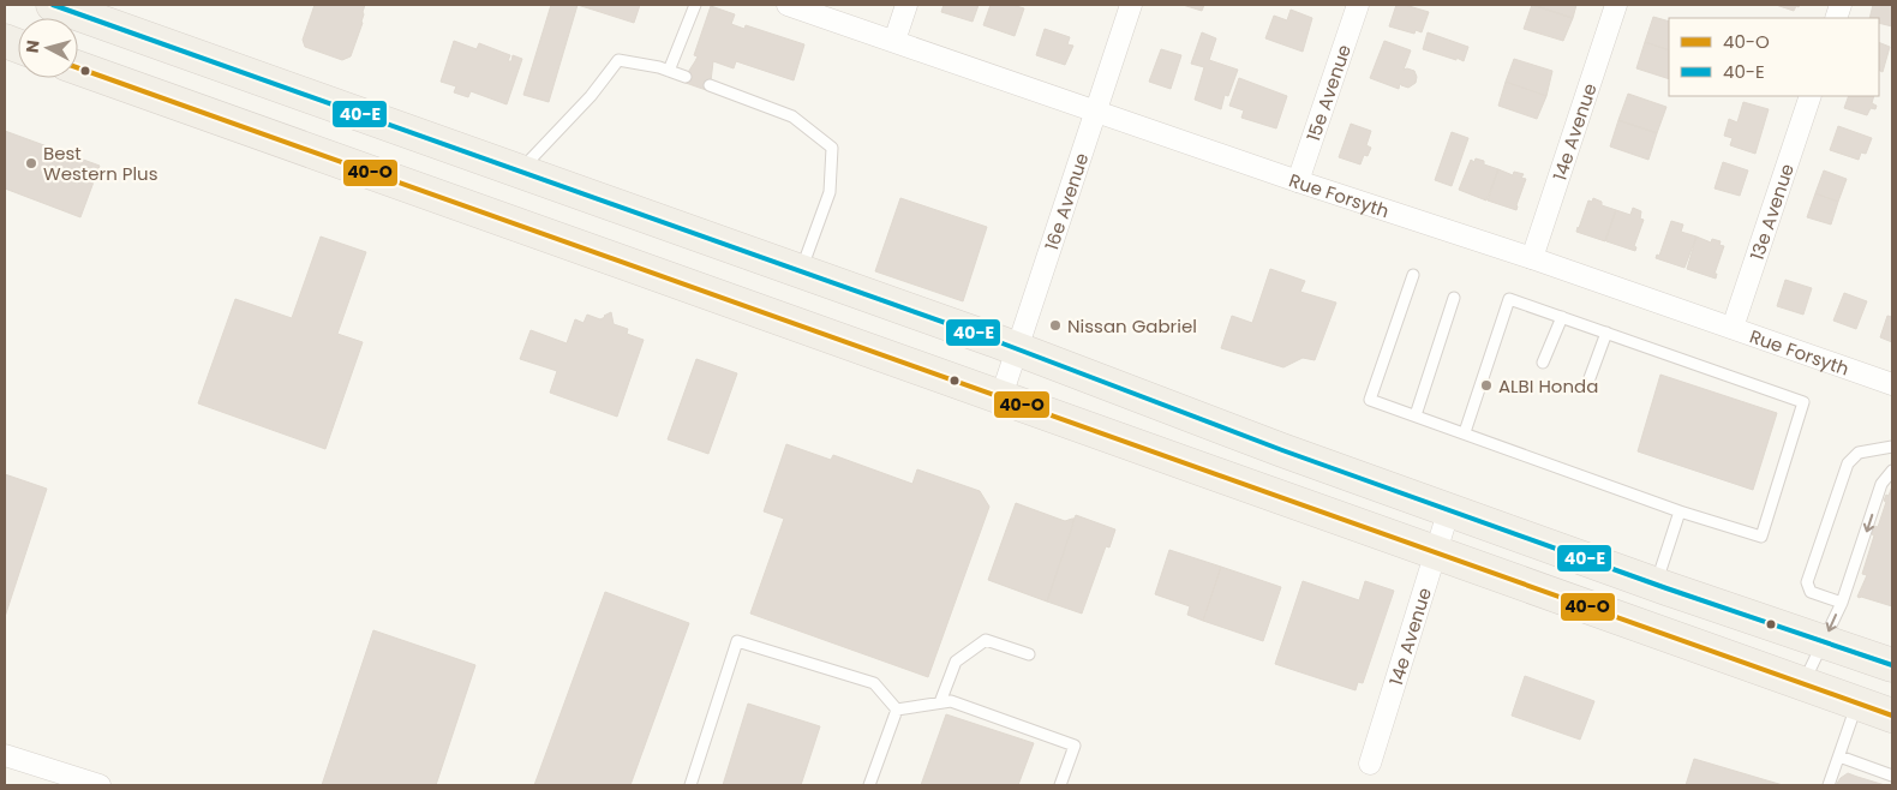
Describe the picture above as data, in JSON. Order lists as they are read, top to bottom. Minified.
{"streets":{"street":["15e Avenue","14e Avenue","Rue Forsyth","16e Avenue","13e Avenue"]},"crossings":[["15e Avenue","Rue Forsyth"],["14e Avenue","Rue Forsyth"],["Rue Forsyth","16e Avenue"],["Rue Forsyth","13e Avenue"]],"places":["Best Western Plus","Nissan Gabriel","ALBI Honda"],"lines":["transit line 40-E","transit line 40-O"],"legend":["40-O","40-E"],"north":"left"}
